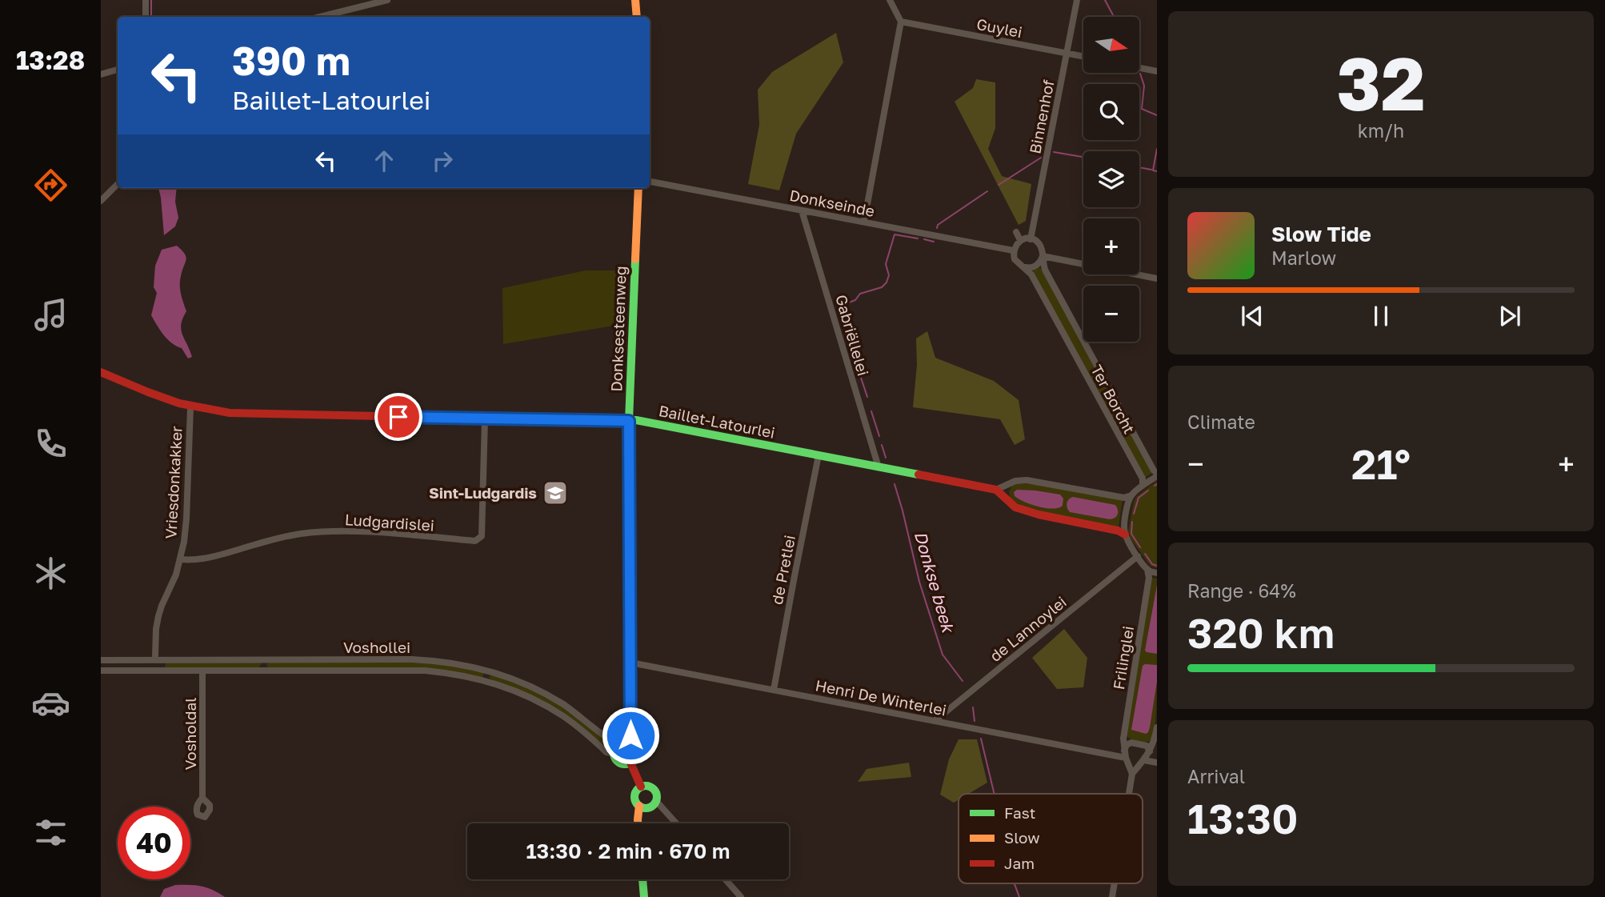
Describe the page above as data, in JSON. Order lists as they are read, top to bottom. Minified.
{"streets":{"street":["Guylei","Binnenhof","Donkseinde","Donksesteenweg","Gabriëllelei","Ter Borcht","Baillet-Latourlei","Vriesdonkakker","Ludgardislei","de Pretlei","de Lannoylei","Voshollei","Frilinglei","Henri De Winterlei","Vosholdal"]},"crossings":[["Guylei","Binnenhof"],["Binnenhof","Donkseinde"],["Binnenhof","Ter Borcht"],["Donkseinde","Gabriëllelei"],["Donkseinde","Ter Borcht"],["Donksesteenweg","Baillet-Latourlei"],["Donksesteenweg","Voshollei"],["Donksesteenweg","Henri De Winterlei"],["Gabriëllelei","Baillet-Latourlei"],["Baillet-Latourlei","Vriesdonkakker"],["Baillet-Latourlei","Ludgardislei"],["Baillet-Latourlei","de Pretlei"],["Vriesdonkakker","Ludgardislei"],["de Pretlei","Henri De Winterlei"],["de Lannoylei","Henri De Winterlei"],["Voshollei","Vosholdal"],["Frilinglei","Henri De Winterlei"]],"water":["Donkse beek"],"places":{"school or university":["Sint-Ludgardis"]},"legend":["Fast","Slow","Jam"],"north":"right","page":{"tabs":"13:28","tile":[["32","km/h"],"Climate",["Range · 64%","320 km"],["Arrival","13:30"]],"map_buttons":["+","−"],"turn":["390 m","Baillet-Latourlei"],"song":["Slow Tide","Marlow"],"heat":["−","21°","+"],"limit":"40","trip":"13:30 · 2 min · 670 m"}}
